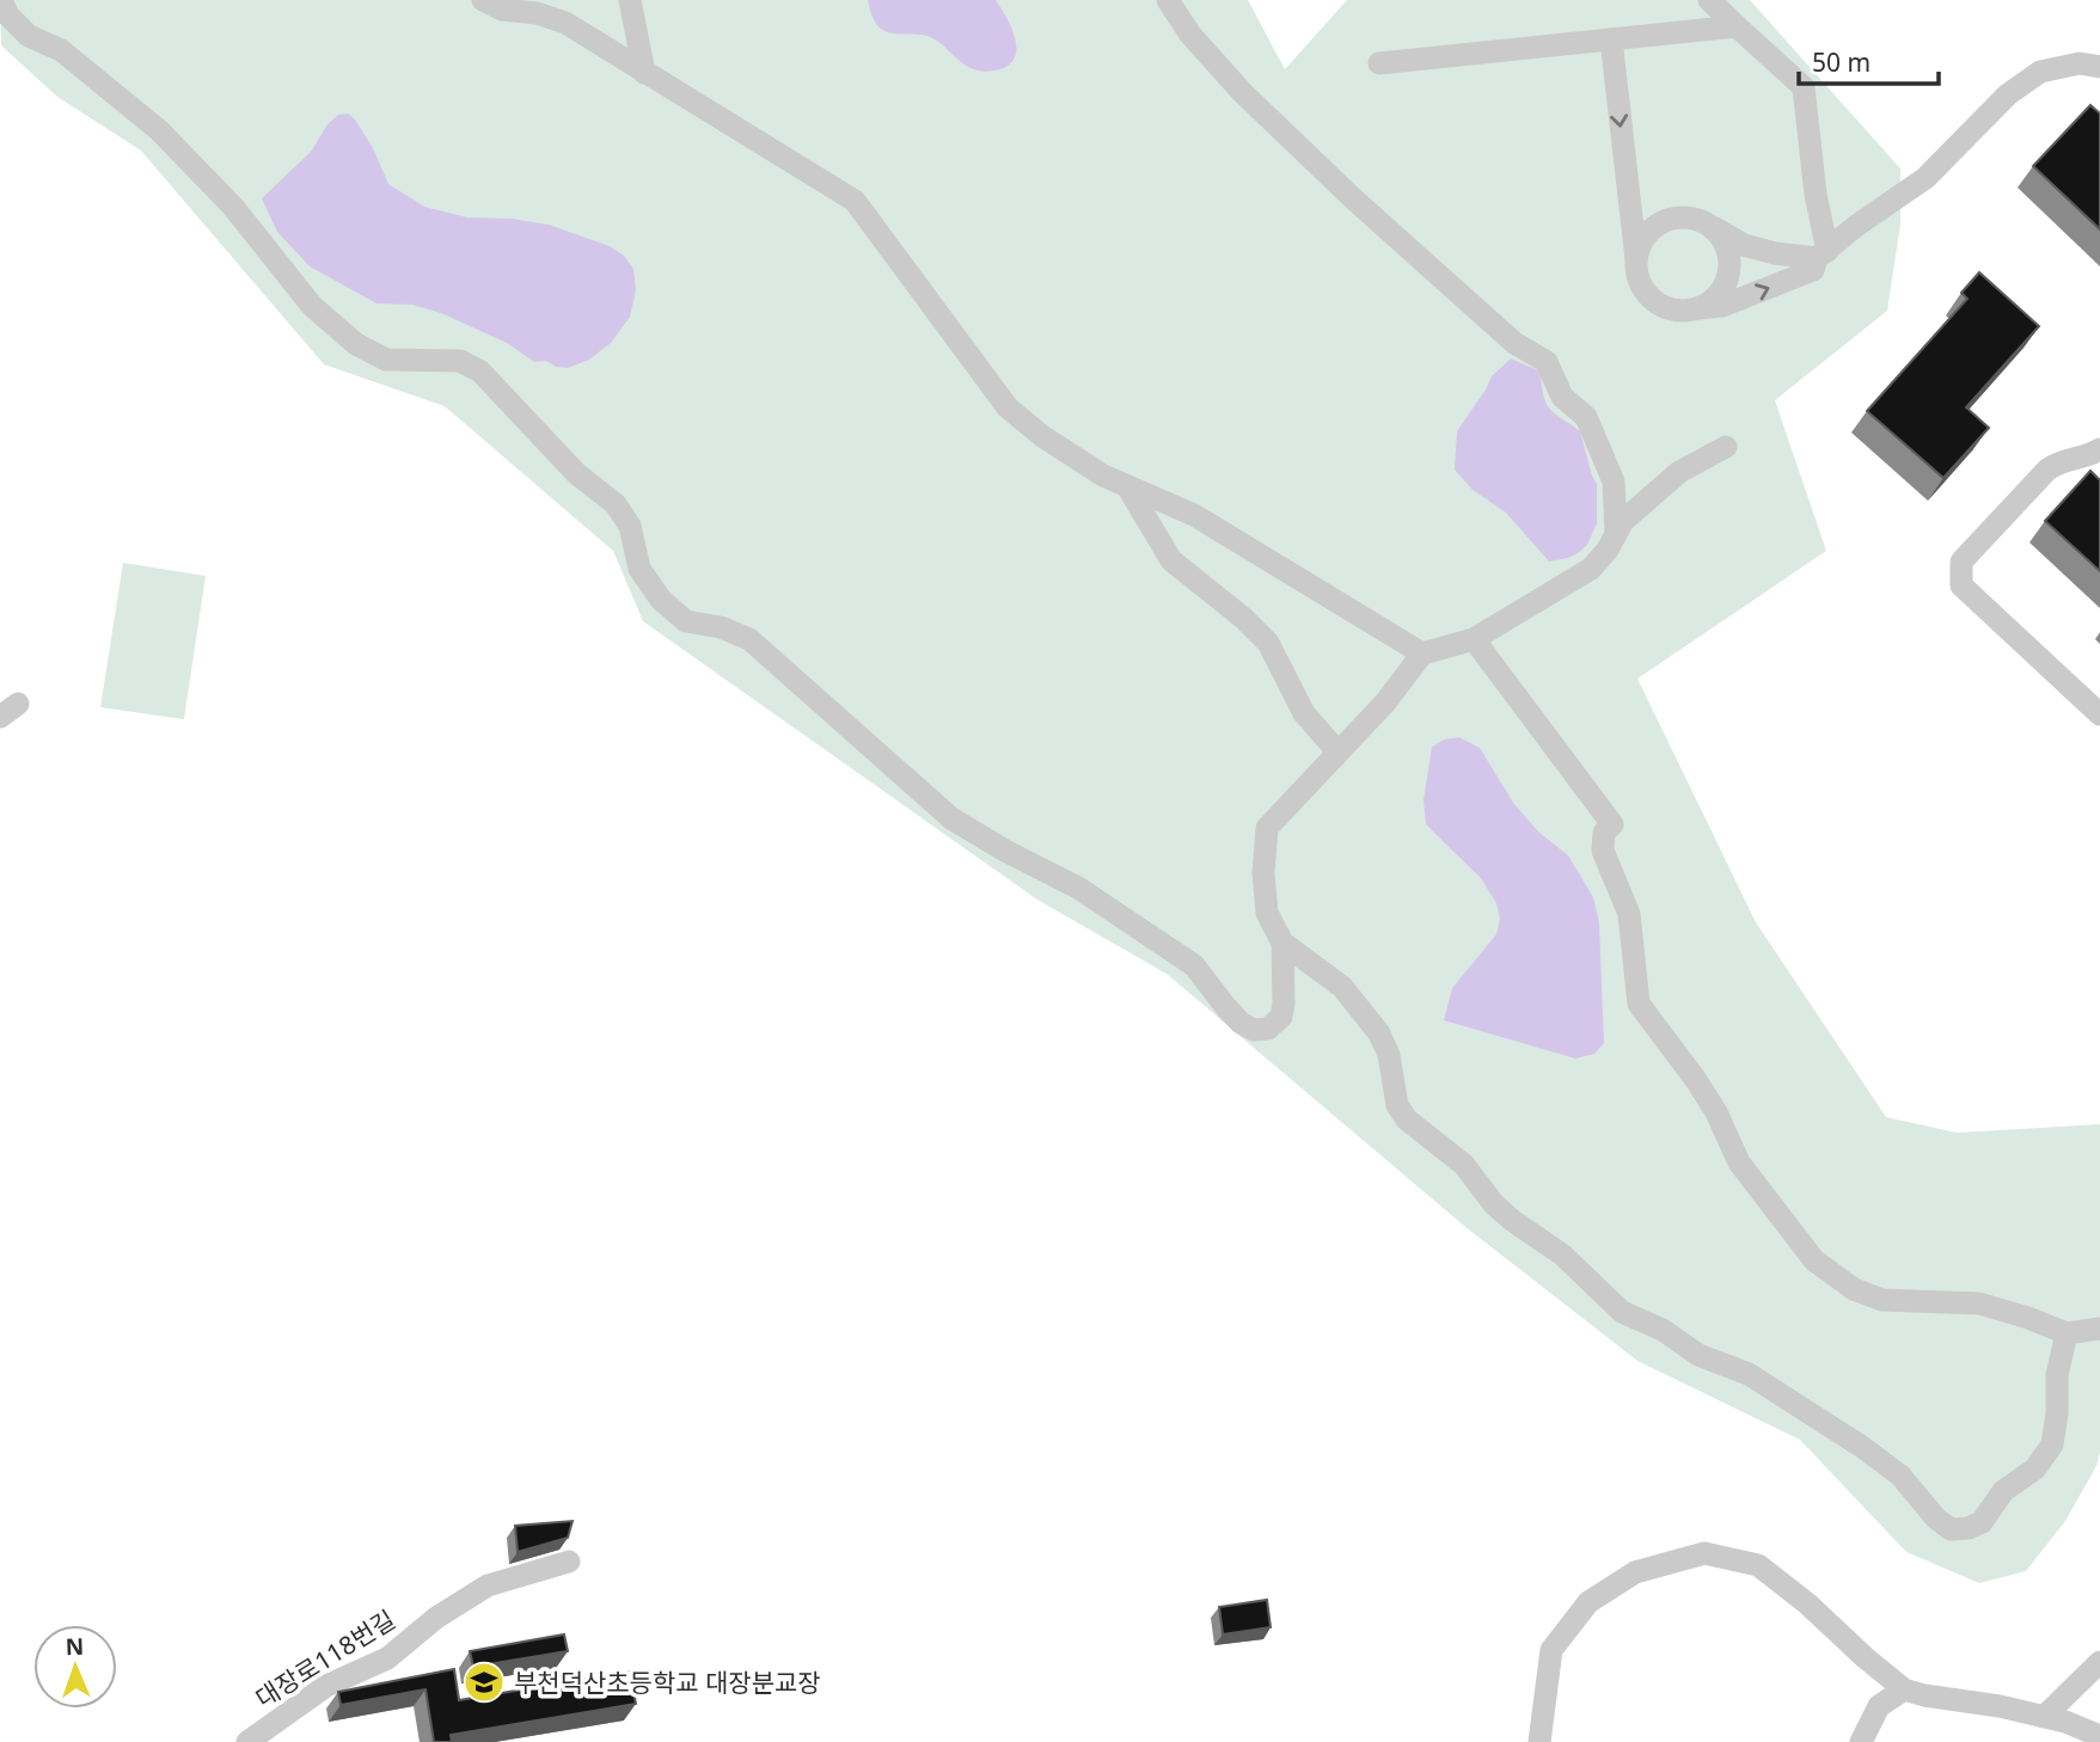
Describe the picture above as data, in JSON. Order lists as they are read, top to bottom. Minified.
{"streets":{"street":["대장로118번길"]},"places":{"school or university":["부천덕산초등학교 대장분교장"]},"scale_bar":"50 m","north":"top"}
